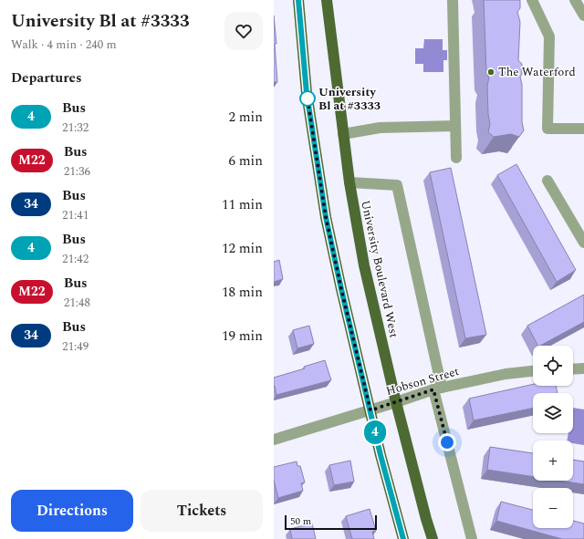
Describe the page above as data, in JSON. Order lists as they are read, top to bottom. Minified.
{"streets":{"main road":["University Boulevard West"],"street":["Hobson Street"]},"crossings":[["University Boulevard West","Hobson Street"]],"places":["The Waterford","University Bl at #3333"],"lines":["bus line 4"],"scale_bar":"50 m","page":{"heading":[["University Bl at #3333","Walk · 4 min · 240 m"],"Departures"],"on_map":"4","list":[{"mark":"4","name":"Bus","note":"21:32","value":"2 min"},{"mark":"M22","name":"Bus","note":"21:36","value":"6 min"},{"mark":"34","name":"Bus","note":"21:41","value":"11 min"},{"mark":"4","name":"Bus","note":"21:42","value":"12 min"},{"mark":"M22","name":"Bus","note":"21:48","value":"18 min"},{"mark":"34","name":"Bus","note":"21:49","value":"19 min"}],"map_buttons":["+","−"],"buttons":["Directions","Tickets"],"scale":"50 m"}}
